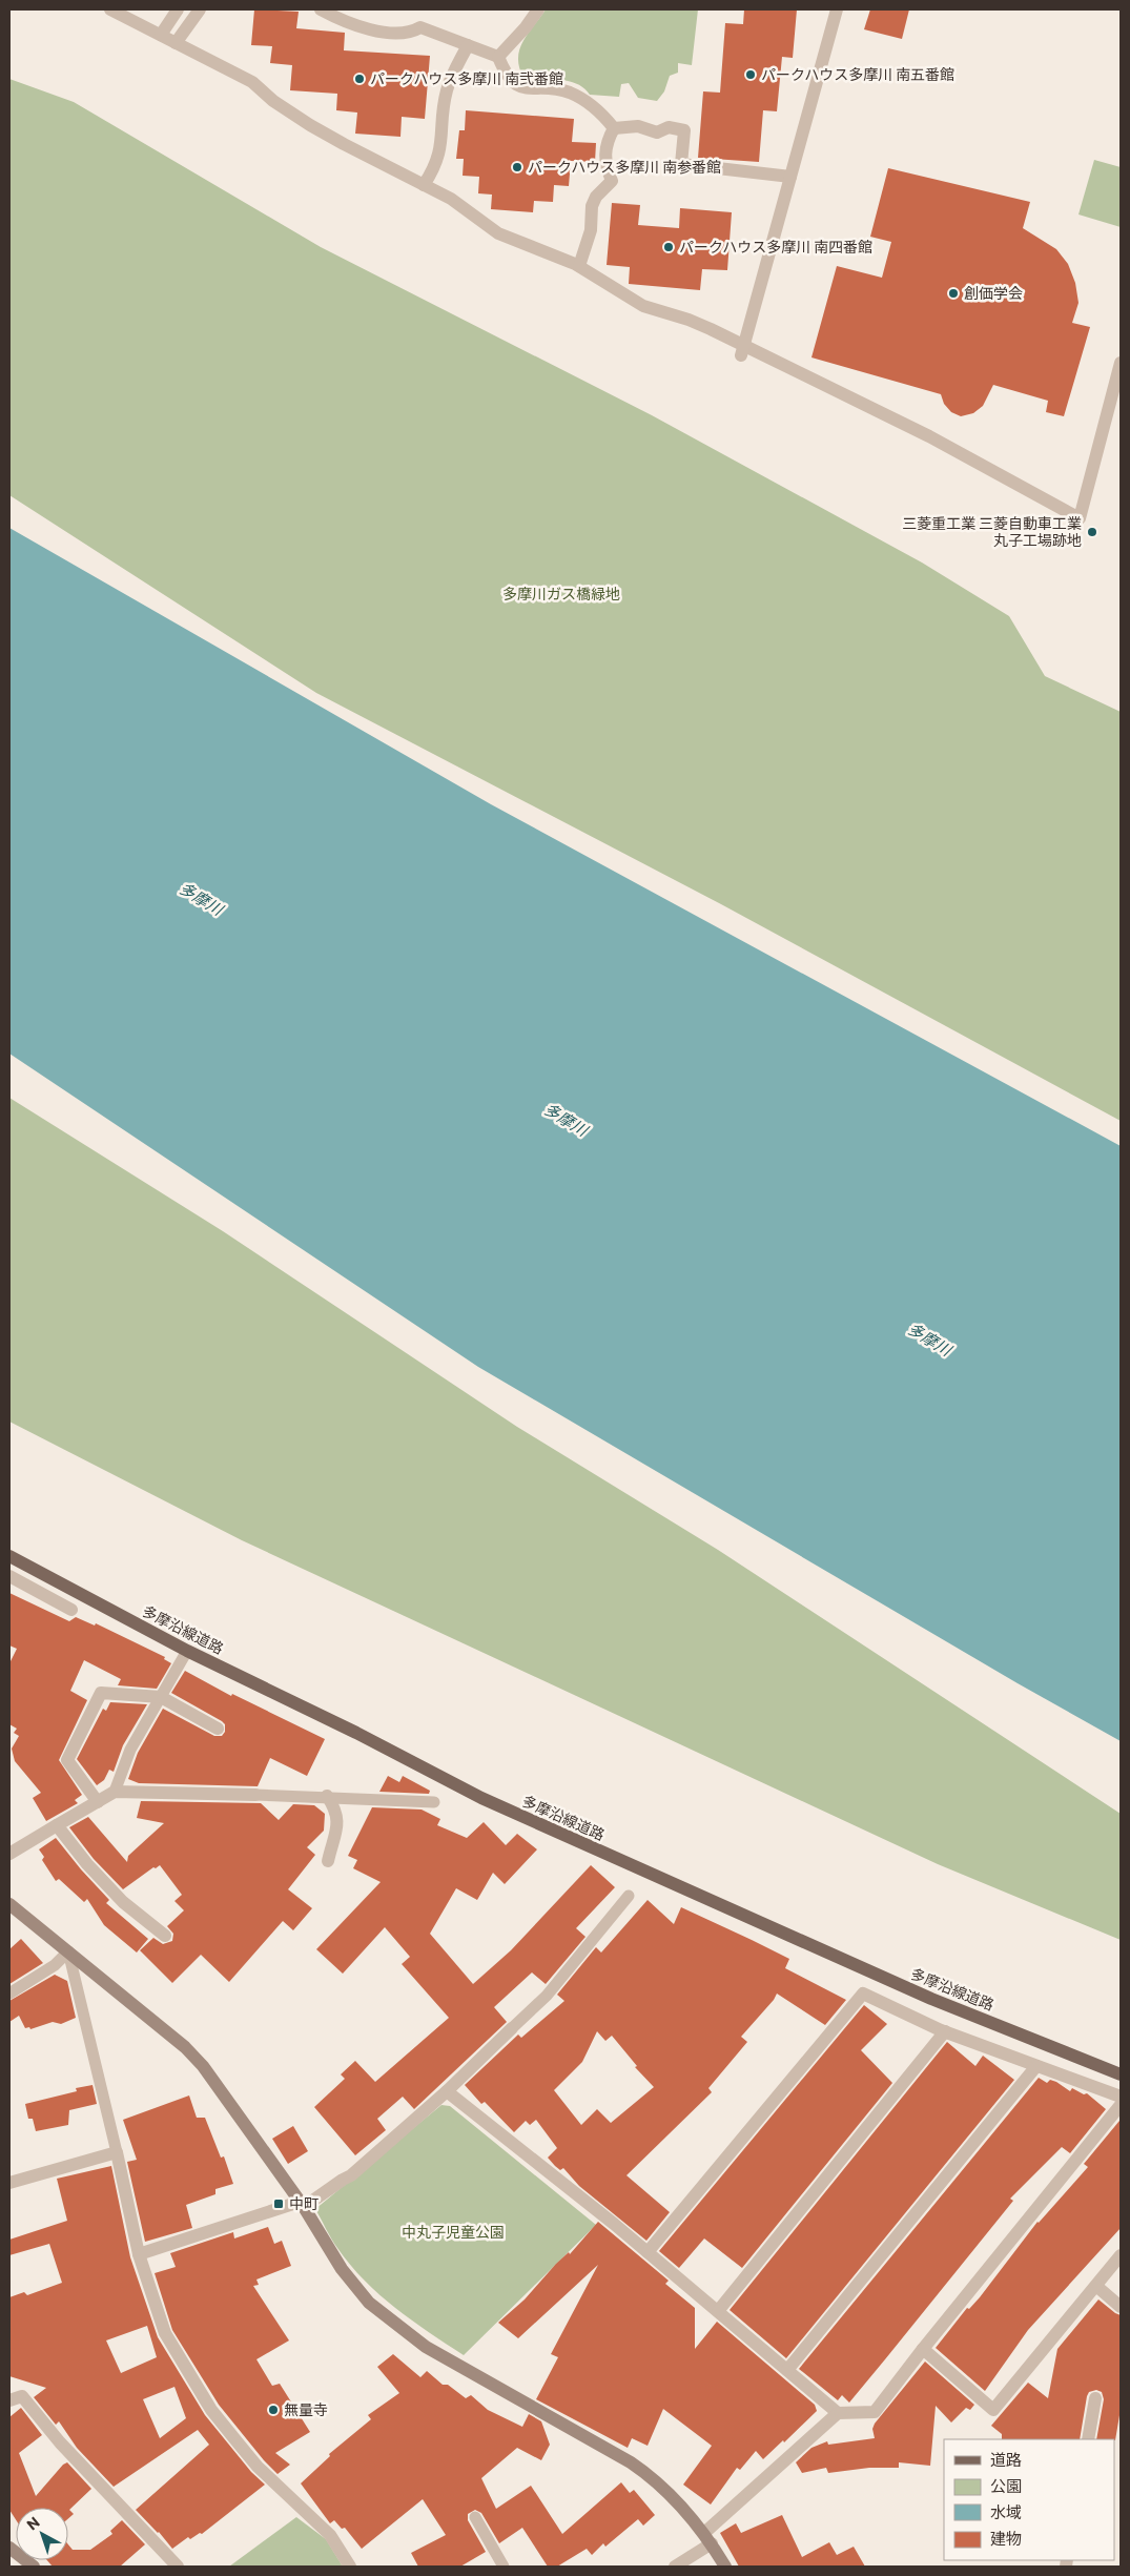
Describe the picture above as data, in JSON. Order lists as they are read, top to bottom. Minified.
{"streets":{"main road":["多摩沿線道路"]},"water":["多摩川"],"parks":["多摩川ガス橋緑地","中丸子児童公園"],"places":{"other":["パークハウス多摩川 南五番館","パークハウス多摩川 南弐番館","パークハウス多摩川 南参番館","パークハウス多摩川 南四番館","創価学会","三菱重工業 三菱自動車工業 丸子工場跡地","無量寺"],"transit":["中町"]},"legend":["道路","公園","水域","建物"],"north":"top left"}
